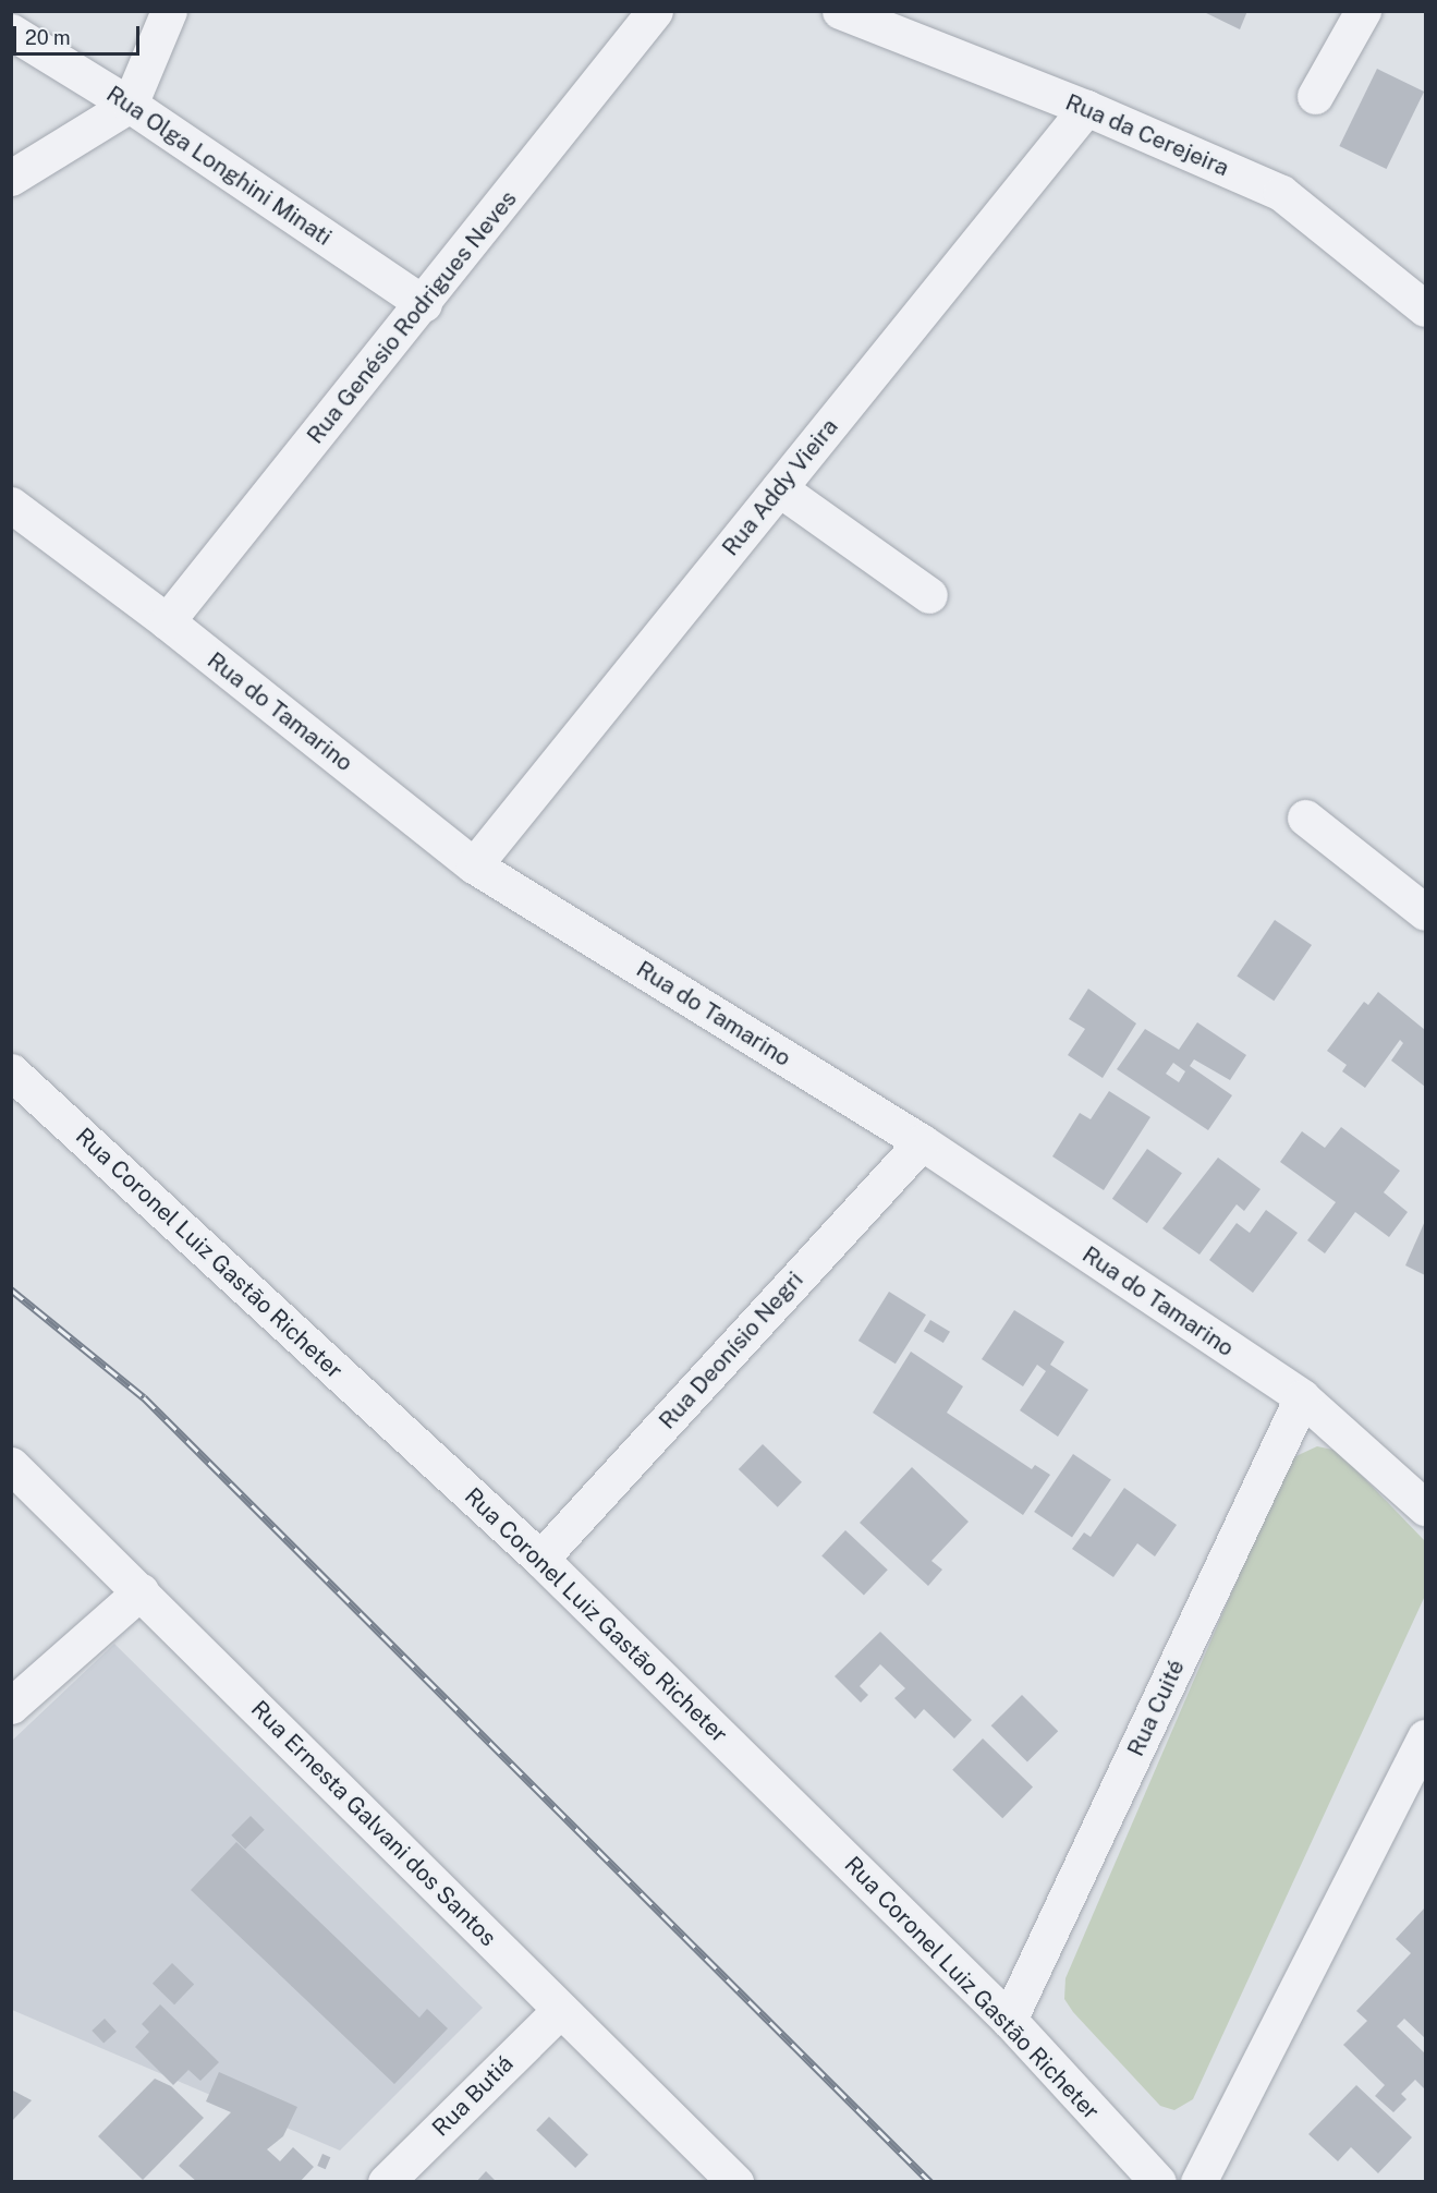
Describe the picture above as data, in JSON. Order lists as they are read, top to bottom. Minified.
{"streets":{"street":["Rua da Cerejeira","Rua Olga Longhini Minati","Rua Genésio Rodrigues Neves","Rua Addy Vieira","Rua do Tamarino","Rua Coronel Luiz Gastão Richeter","Rua Deonísio Negri","Rua Cuité","Rua Ernesta Galvani dos Santos","Rua Butiá"]},"crossings":[["Rua da Cerejeira","Rua Addy Vieira"],["Rua Olga Longhini Minati","Rua Genésio Rodrigues Neves"],["Rua Genésio Rodrigues Neves","Rua do Tamarino"],["Rua Addy Vieira","Rua do Tamarino"],["Rua do Tamarino","Rua Deonísio Negri"],["Rua do Tamarino","Rua Cuité"],["Rua Coronel Luiz Gastão Richeter","Rua Deonísio Negri"],["Rua Coronel Luiz Gastão Richeter","Rua Cuité"],["Rua Ernesta Galvani dos Santos","Rua Butiá"]],"scale_bar":"20 m"}
